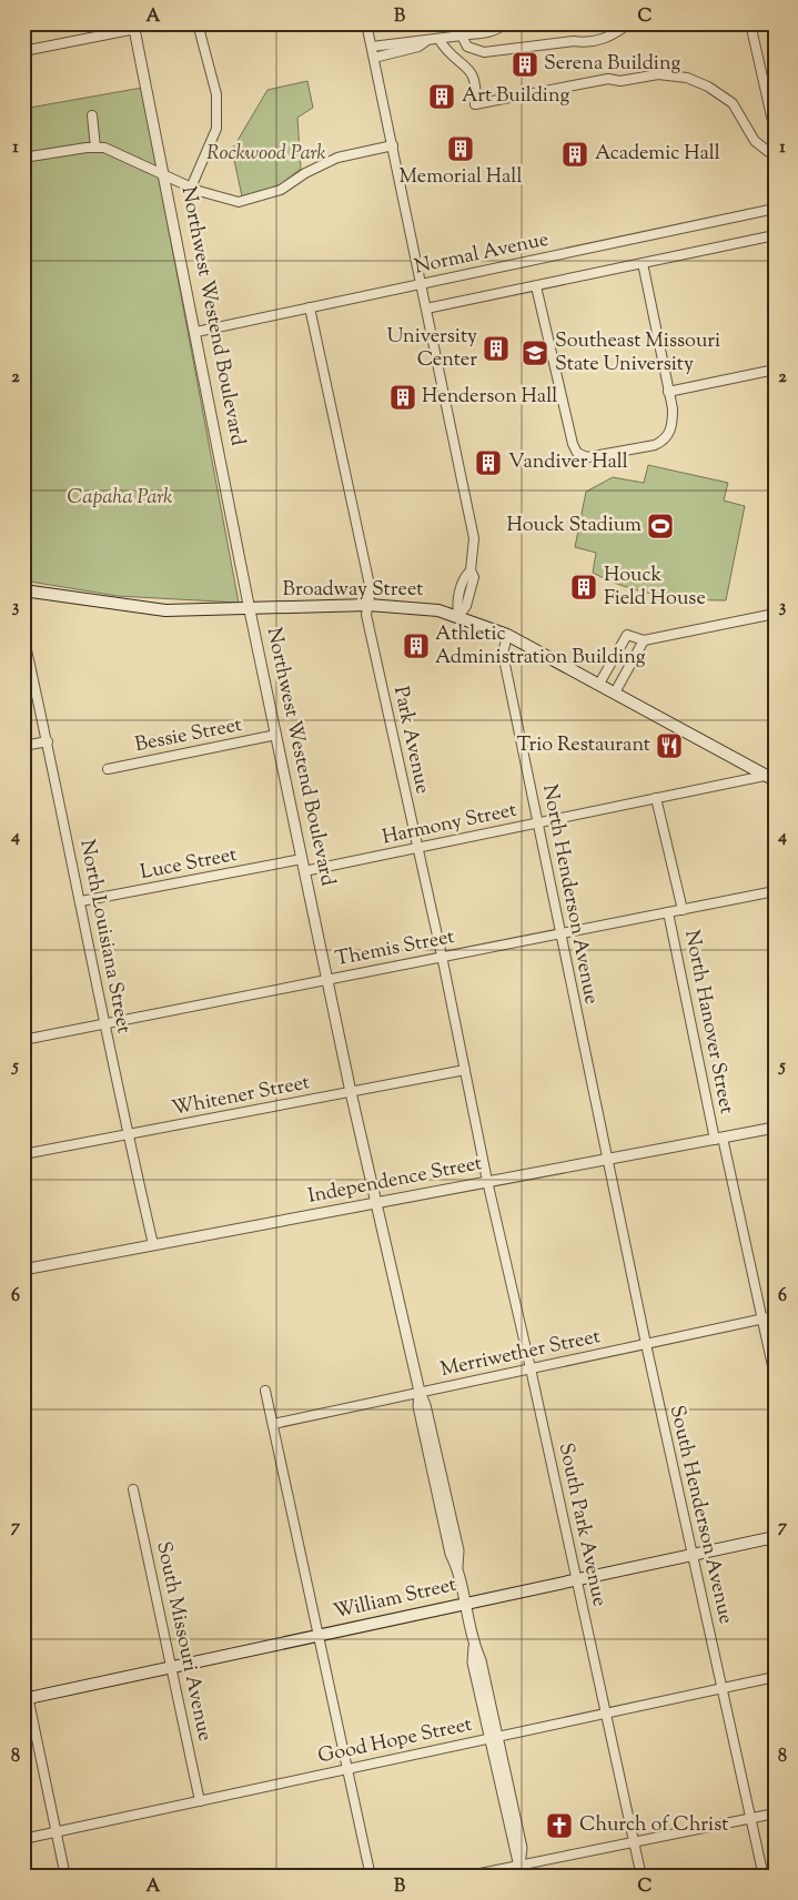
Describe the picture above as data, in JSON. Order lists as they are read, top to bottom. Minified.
{"streets":{"main road":["Broadway Street","William Street"],"street":["Normal Avenue","Northwest Westend Boulevard","Bessie Street","Park Avenue","Harmony Street","Luce Street","North Henderson Avenue","North Louisiana Street","Themis Street","North Hanover Street","Whitener Street","Independence Street","Merriwether Street","South Henderson Avenue","South Park Avenue","South Missouri Avenue","Good Hope Street"]},"crossings":[["Normal Avenue","Northwest Westend Boulevard"],["Normal Avenue","Park Avenue"],["Northwest Westend Boulevard","Broadway Street"],["Northwest Westend Boulevard","Bessie Street"],["Northwest Westend Boulevard","Harmony Street"],["Northwest Westend Boulevard","Luce Street"],["Northwest Westend Boulevard","Themis Street"],["Northwest Westend Boulevard","Whitener Street"],["Northwest Westend Boulevard","Independence Street"],["Northwest Westend Boulevard","Merriwether Street"],["Northwest Westend Boulevard","William Street"],["Northwest Westend Boulevard","Good Hope Street"],["Broadway Street","Park Avenue"],["Broadway Street","Harmony Street"],["Broadway Street","North Henderson Avenue"],["Park Avenue","Harmony Street"],["Park Avenue","Themis Street"],["Park Avenue","Whitener Street"],["Park Avenue","Independence Street"],["Park Avenue","South Park Avenue"],["Harmony Street","North Henderson Avenue"],["Harmony Street","North Hanover Street"],["Luce Street","North Louisiana Street"],["North Henderson Avenue","Themis Street"],["North Henderson Avenue","Independence Street"],["North Henderson Avenue","South Henderson Avenue"],["North Louisiana Street","Themis Street"],["North Louisiana Street","Whitener Street"],["North Louisiana Street","Independence Street"],["Themis Street","North Hanover Street"],["North Hanover Street","Independence Street"],["North Hanover Street","Merriwether Street"],["Independence Street","South Henderson Avenue"],["Independence Street","South Park Avenue"],["Merriwether Street","South Henderson Avenue"],["Merriwether Street","South Park Avenue"],["South Henderson Avenue","William Street"],["South Henderson Avenue","Good Hope Street"],["South Park Avenue","William Street"],["South Park Avenue","Good Hope Street"],["William Street","South Missouri Avenue"],["South Missouri Avenue","Good Hope Street"]],"parks":["Rockwood Park","Capaha Park"],"places":{"building":["Serena Building","Art Building","Memorial Hall","Academic Hall","University Center","Henderson Hall","Vandiver Hall","Houck Field House","Athletic Administration Building"],"school or university":["Southeast Missouri State University"],"sports":["Houck Stadium"],"restaurant":["Trio Restaurant"],"church":["Church of Christ"]},"grid":{"columns":["A","B","C"],"rows":["1","2","3","4","5","6","7","8"]}}
